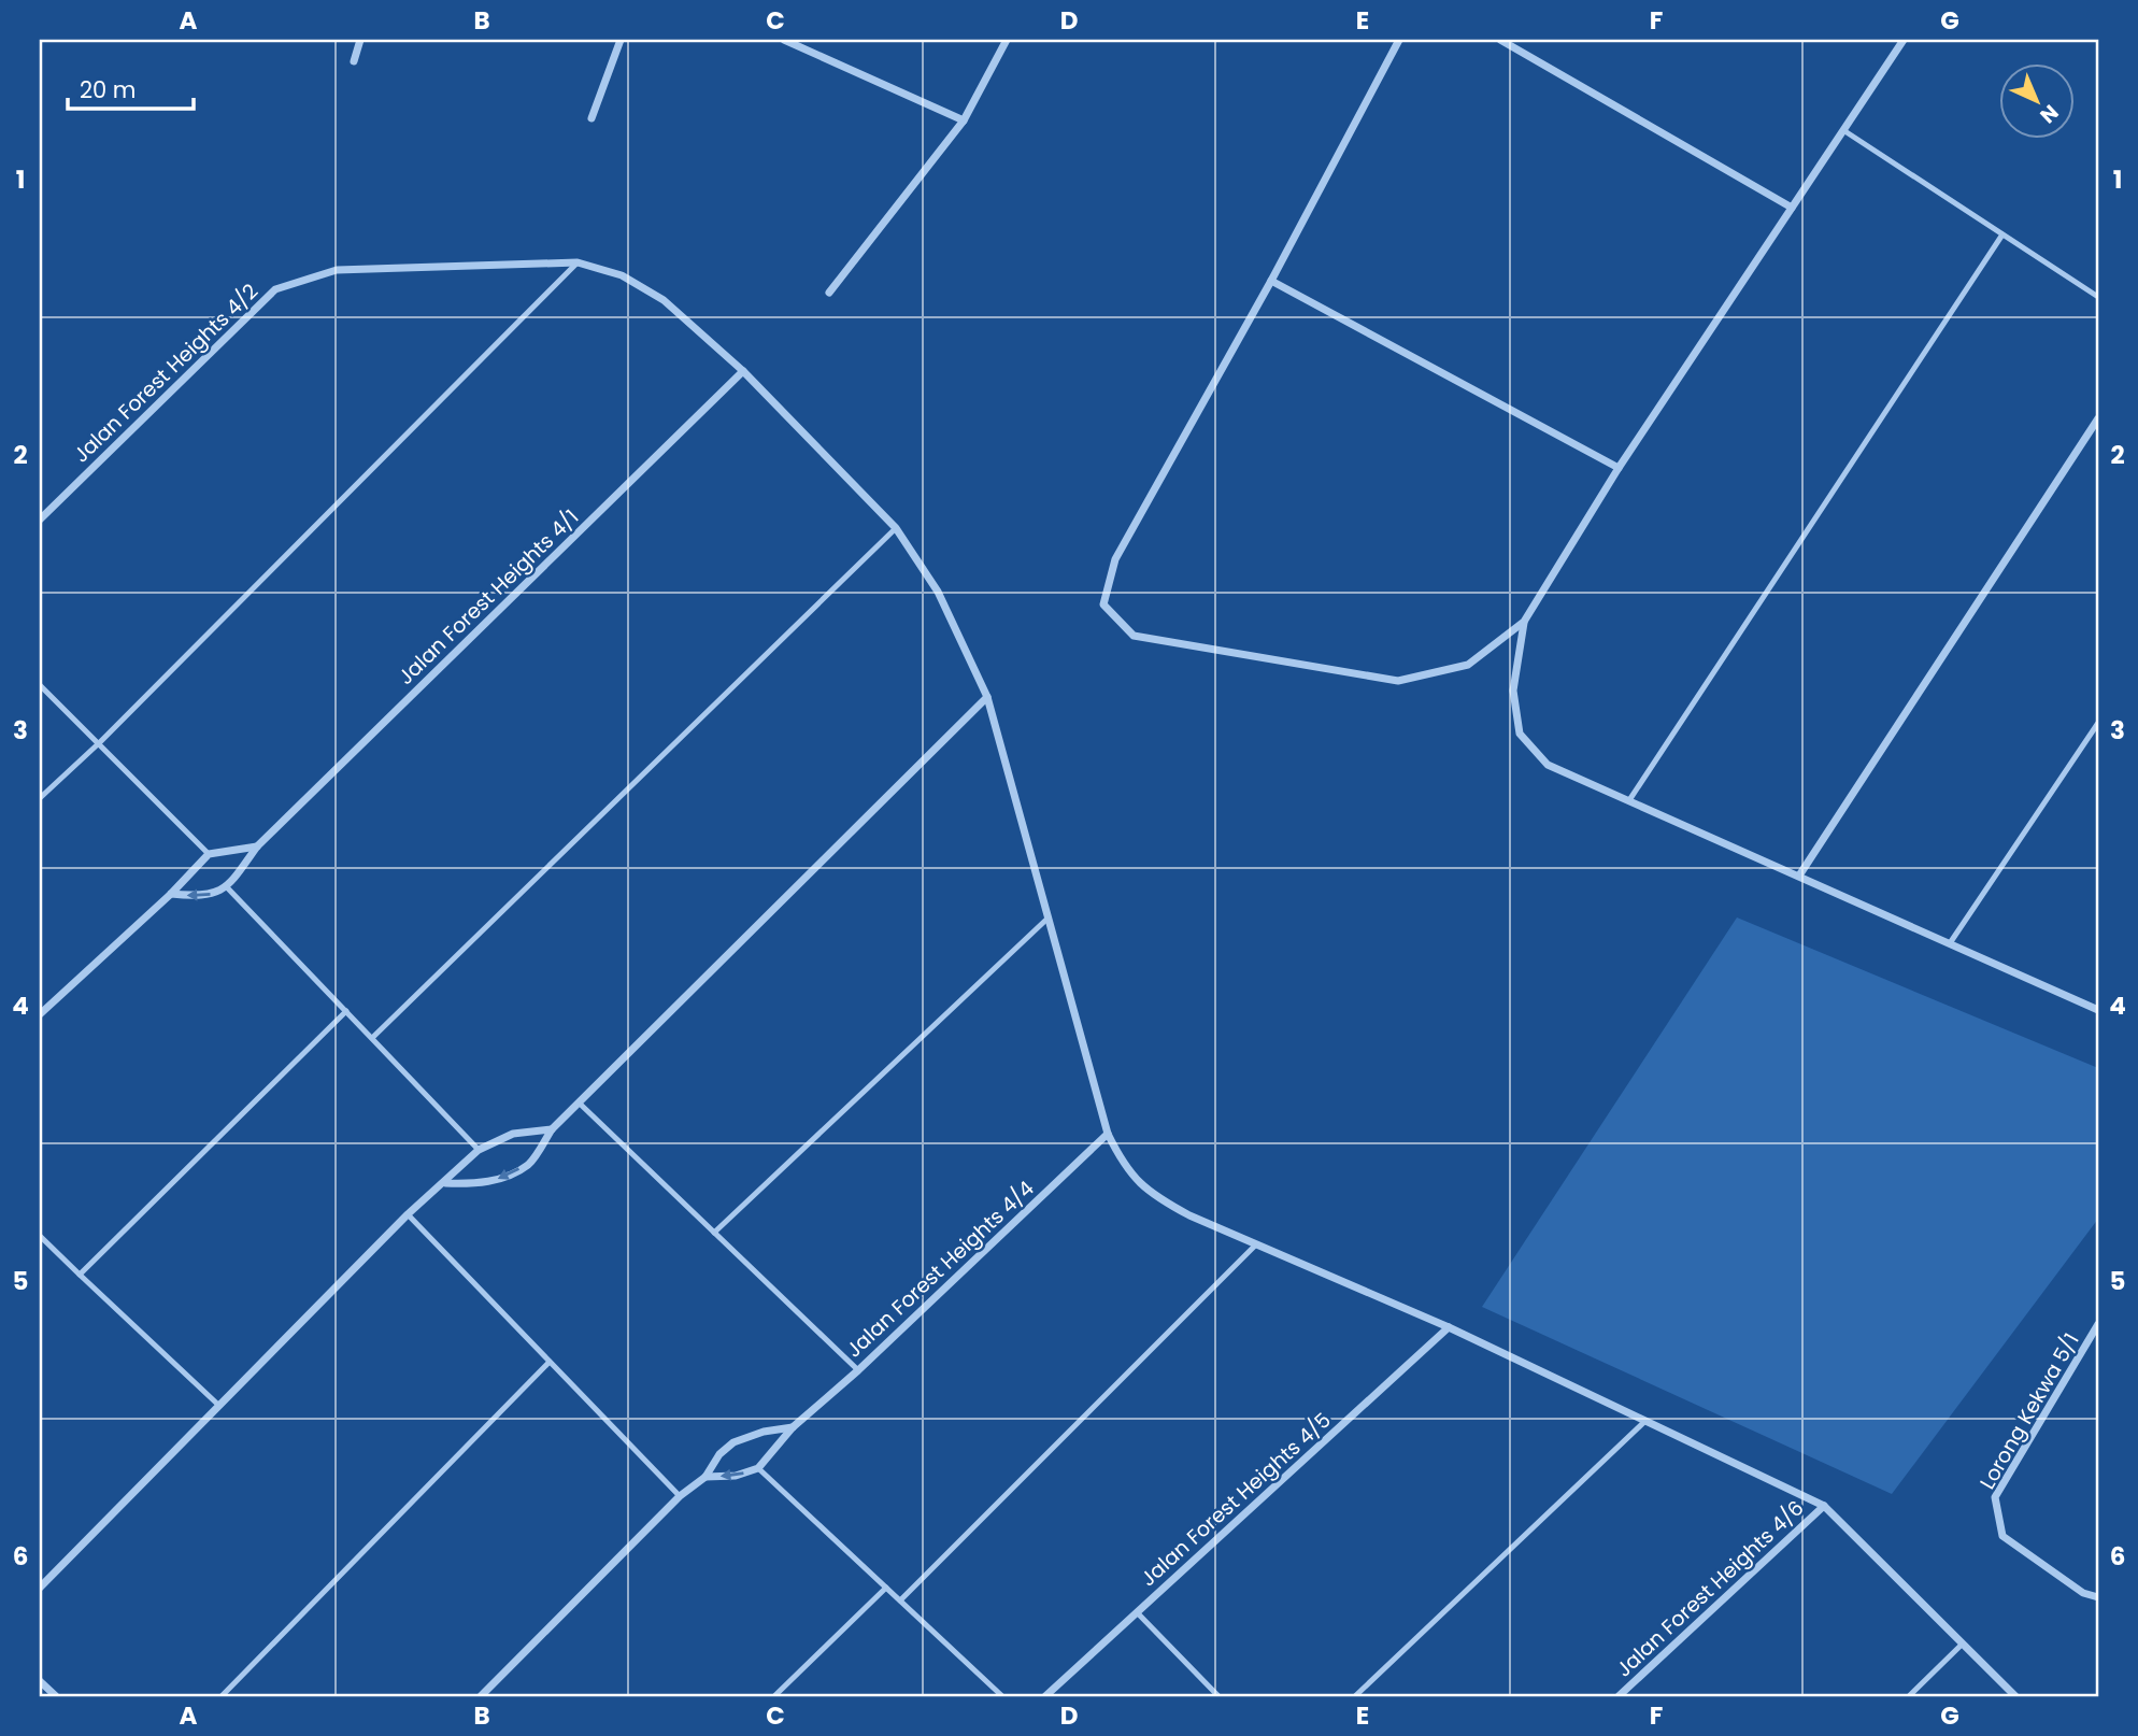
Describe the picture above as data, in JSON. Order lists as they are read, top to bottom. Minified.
{"streets":{"street":["Jalan Forest Heights 4/2","Jalan Forest Heights 4/1","Jalan Forest Heights 4/4","Lorong Kekwa 5/1","Jalan Forest Heights 4/5","Jalan Forest Heights 4/6"]},"crossings":[["Jalan Forest Heights 4/2","Jalan Forest Heights 4/1"],["Jalan Forest Heights 4/2","Jalan Forest Heights 4/4"],["Jalan Forest Heights 4/2","Jalan Forest Heights 4/5"],["Jalan Forest Heights 4/2","Jalan Forest Heights 4/6"]],"scale_bar":"20 m","north":"bottom right","grid":{"columns":["A","B","C","D","E","F","G"],"rows":["1","2","3","4","5","6"]}}
